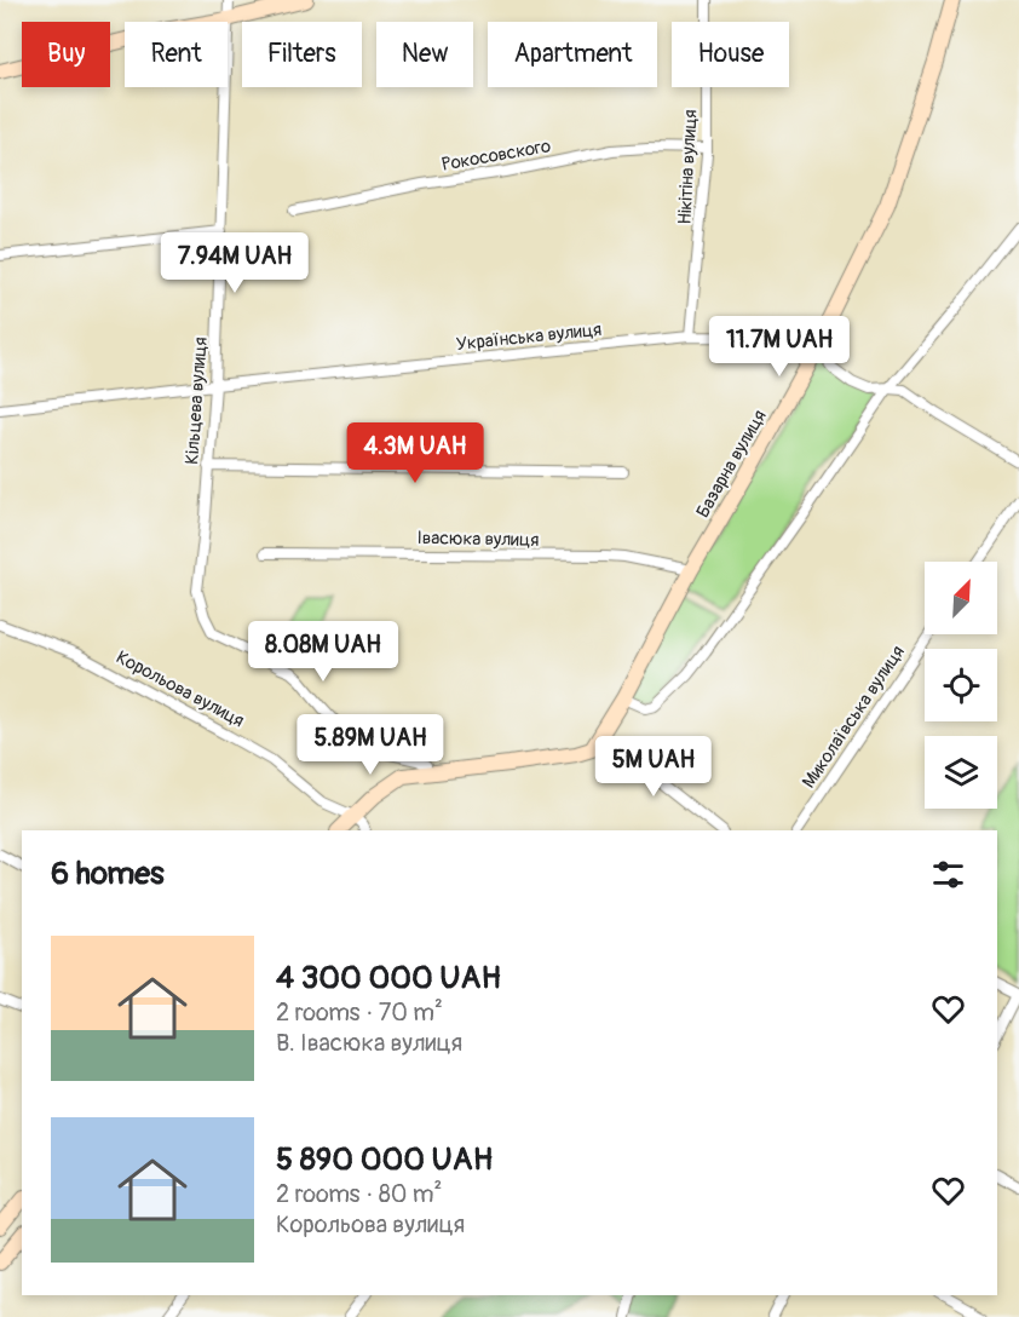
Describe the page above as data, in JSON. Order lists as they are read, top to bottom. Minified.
{"streets":{"main road":["Базарна вулиця"],"street":["Рокосовского","Нікітіна вулиця","Українська вулиця","Кільцева вулиця","Івасюка вулиця","Корольова вулиця","Миколаївська вулиця"]},"crossings":[["Рокосовского","Нікітіна вулиця"],["Нікітіна вулиця","Українська вулиця"],["Українська вулиця","Кільцева вулиця"],["Українська вулиця","Базарна вулиця"],["Базарна вулиця","Івасюка вулиця"]],"north":"top right","page":{"chip":["Buy","Rent","Filters","New","Apartment","House"],"price":["7.94M UAH","11.7M UAH","4.3M UAH","8.08M UAH","5.89M UAH","5M UAH"],"heading":"6 homes","list":[{"name":"4 300 000 UAH","note":"2 rooms · 70 m² · В. Івасюка вулиця"},{"name":"5 890 000 UAH","note":"2 rooms · 80 m² · Корольова вулиця"}]}}
